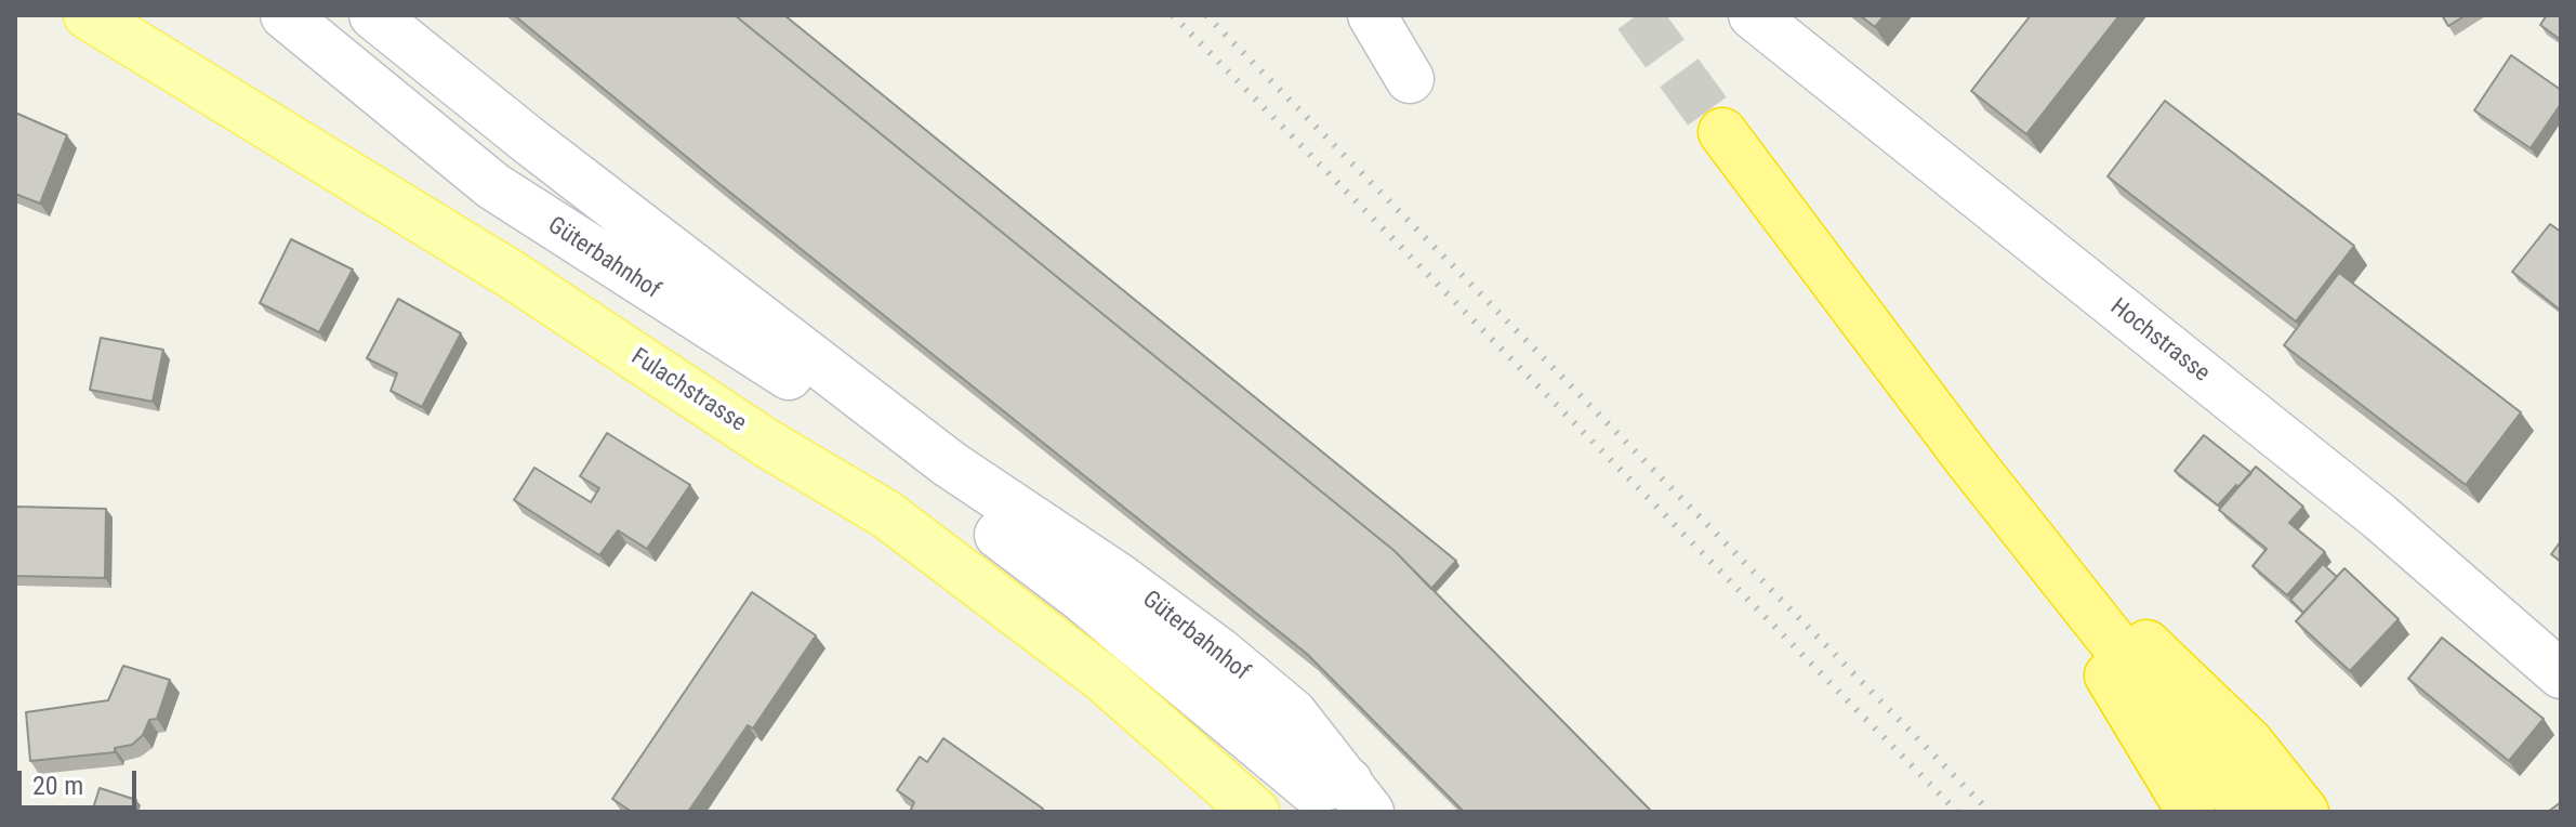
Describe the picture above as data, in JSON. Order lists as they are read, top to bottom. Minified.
{"streets":{"main road":["Fulachstrasse"],"street":["Güterbahnhof","Hochstrasse"]},"scale_bar":"20 m"}
